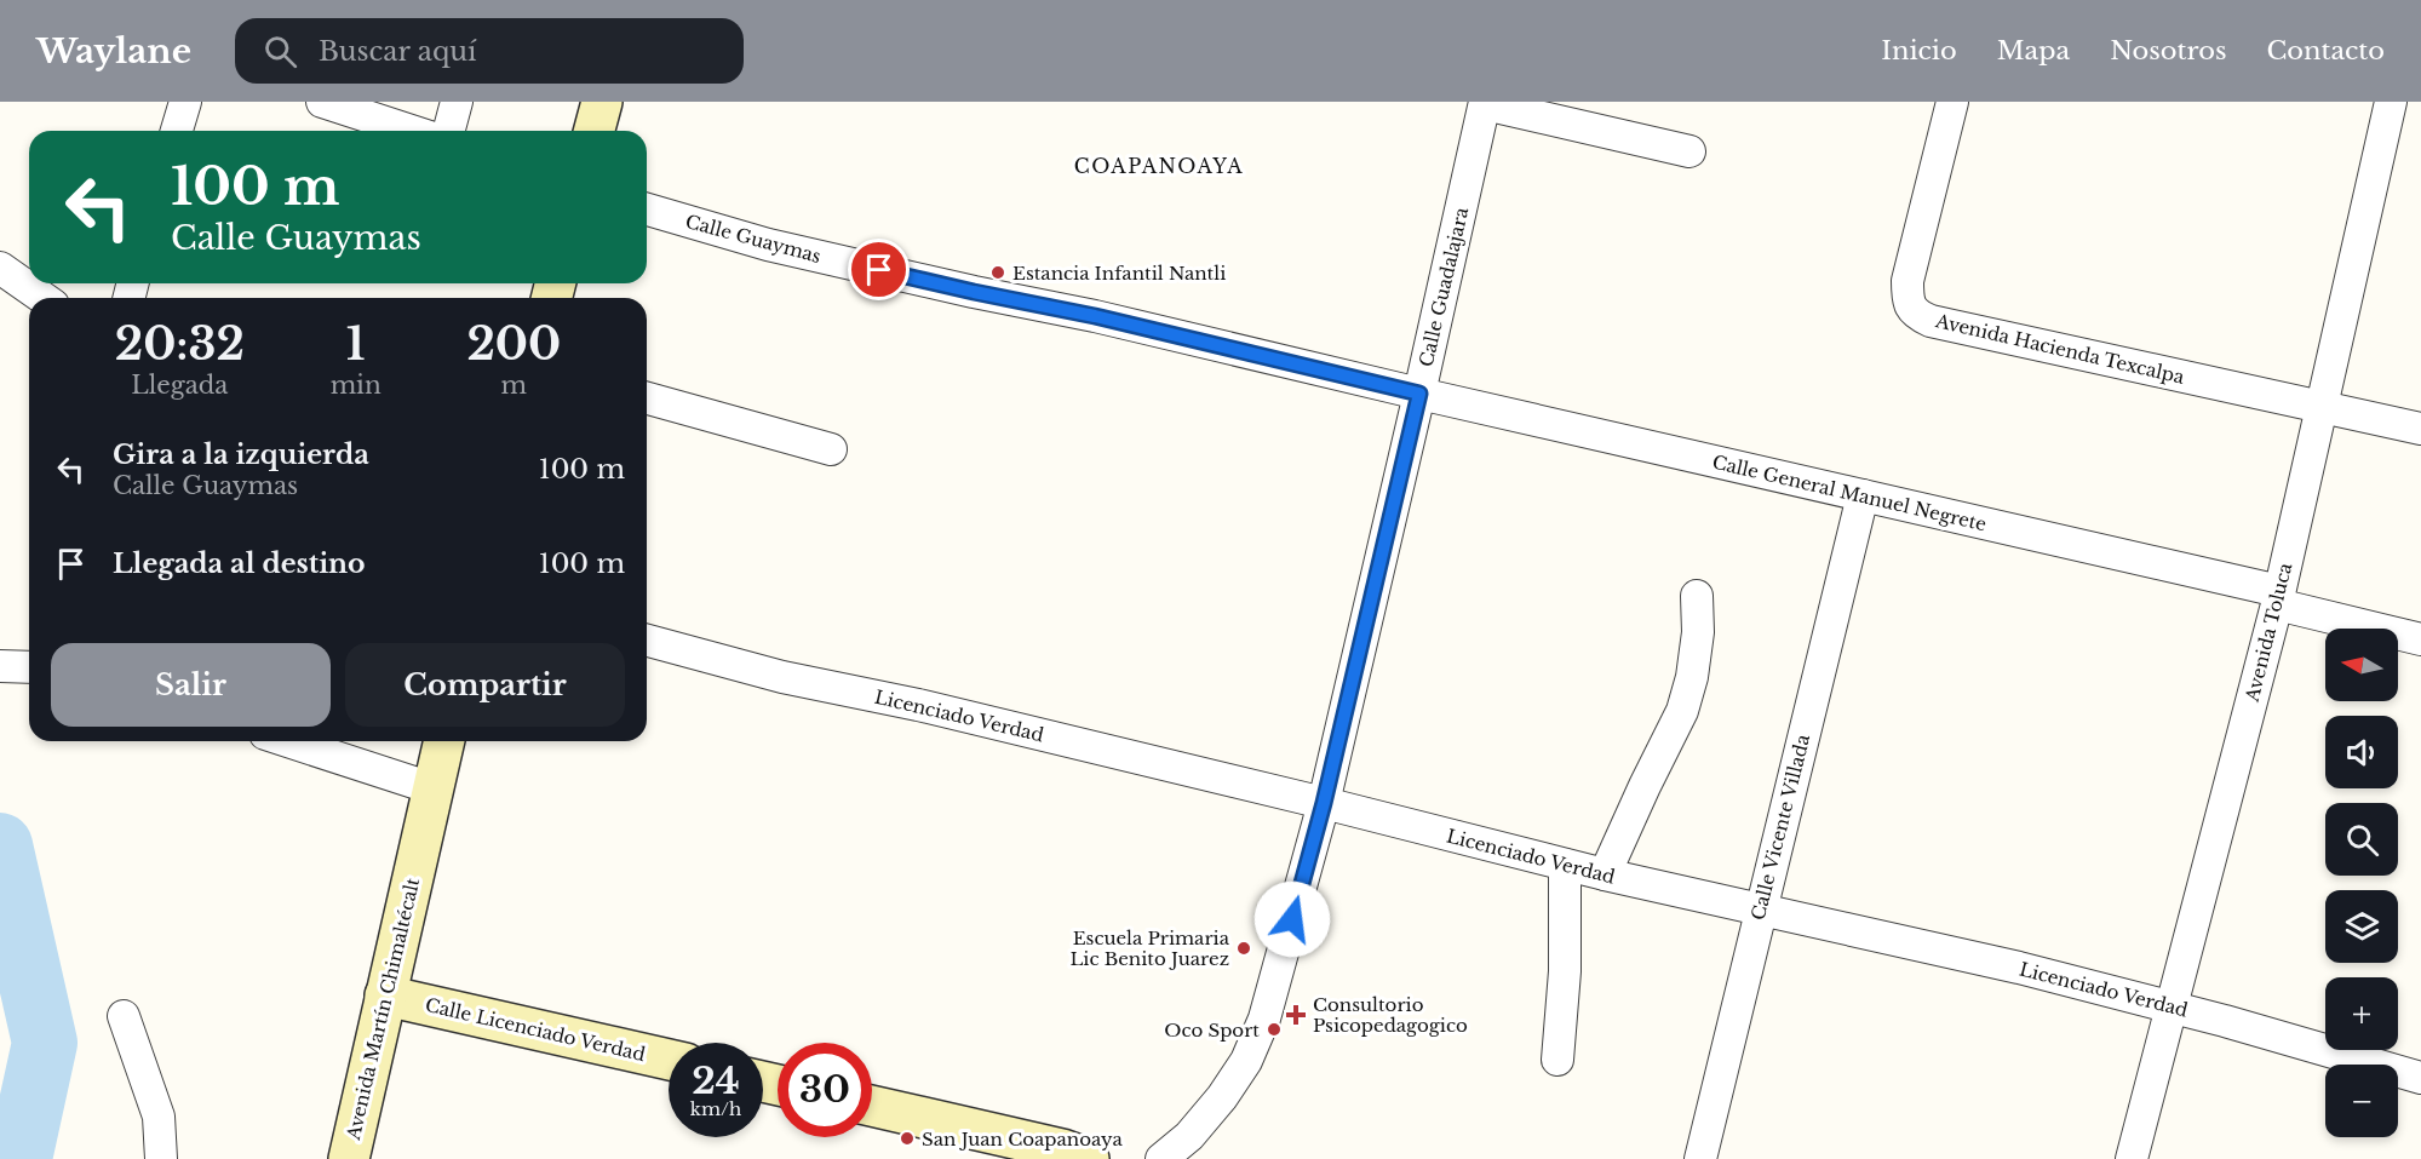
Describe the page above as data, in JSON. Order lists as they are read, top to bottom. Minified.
{"streets":{"street":["Calle Guaymas","Calle Guadalajara","Avenida Hacienda Texcalpa","Calle General Manuel Negrete","Avenida Toluca","Licenciado Verdad","Calle Vicente Villada","Avenida Martín Chimaltécalt","Calle Licenciado Verdad"]},"crossings":[["Calle Guaymas","Calle Guadalajara"],["Calle Guaymas","Calle General Manuel Negrete"],["Calle Guadalajara","Calle General Manuel Negrete"],["Calle Guadalajara","Licenciado Verdad"],["Avenida Hacienda Texcalpa","Avenida Toluca"],["Calle General Manuel Negrete","Avenida Toluca"],["Calle General Manuel Negrete","Calle Vicente Villada"],["Avenida Toluca","Licenciado Verdad"],["Licenciado Verdad","Calle Vicente Villada"],["Avenida Martín Chimaltécalt","Calle Licenciado Verdad"]],"districts":["COAPANOAYA"],"places":{"other":["Estancia Infantil Nantli","Escuela Primaria Lic Benito Juarez","Oco Sport","San Juan Coapanoaya"],"health":["Consultorio Psicopedagogico"]},"north":"left","page":{"header":"Waylane","search":"Buscar aquí","nav":["Inicio","Mapa","Nosotros","Contacto"],"turn":["100 m","Calle Guaymas"],"eta":["20:32","Llegada","1","min","200","m"],"list":[{"name":"Gira a la izquierda","note":"Calle Guaymas","value":"100 m"},{"name":"Llegada al destino","value":"100 m"}],"map_buttons":["+","−"],"buttons":["Salir","Compartir"],"speed":"24 km/h","limit":"30"}}
